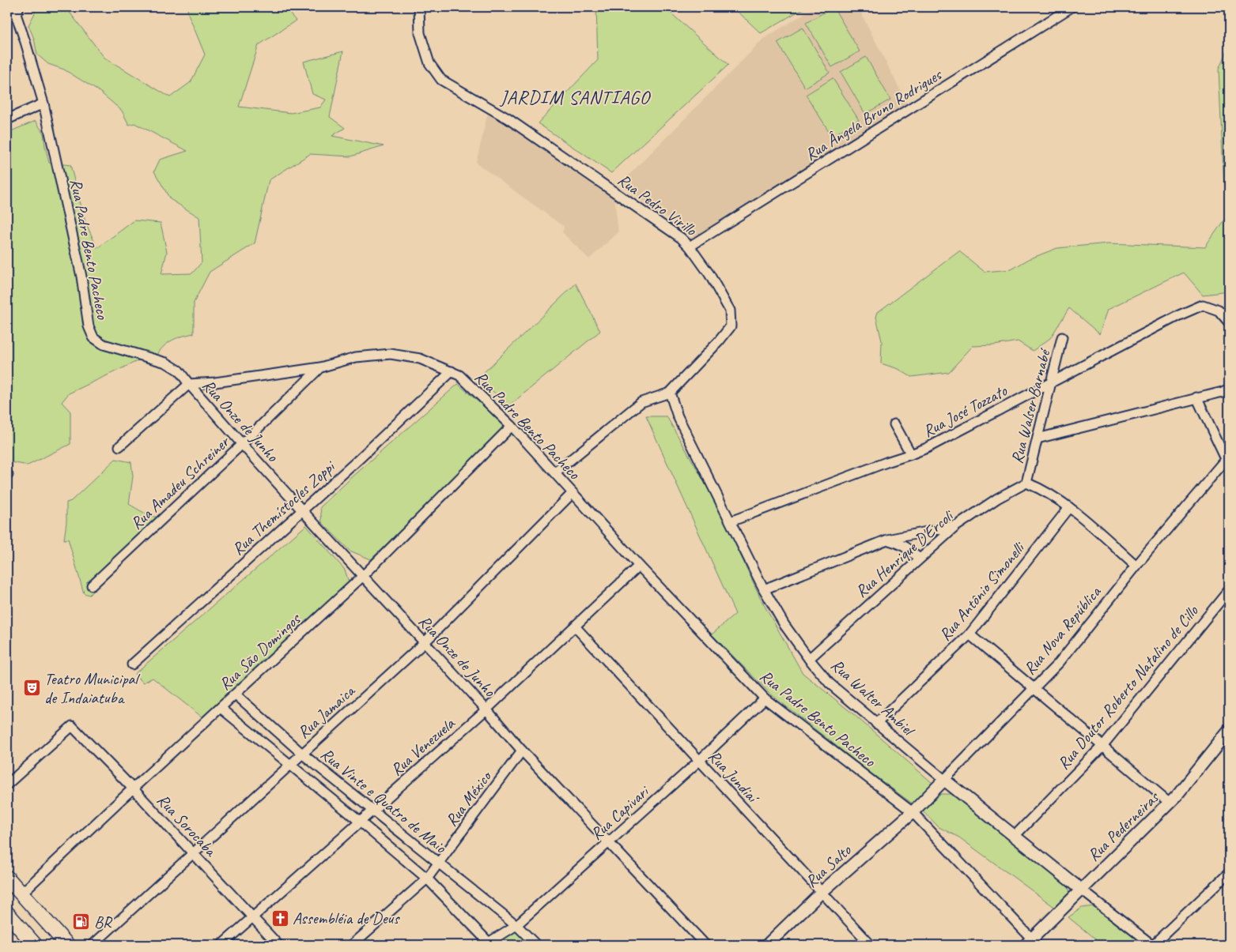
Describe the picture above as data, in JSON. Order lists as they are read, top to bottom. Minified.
{"streets":{"street":["Rua Ângela Bruno Rodrigues","Rua Pedro Virillo","Rua Padre Bento Pacheco","Rua Walser Barnabé","Rua José Tozzato","Rua Onze de Junho","Rua Amadeu Schreiner","Rua Themístocles Zoppi","Rua Henrique D'Ercoli","Rua Antônio Simonelli","Rua Nova República","Rua São Domingos","Rua Doutor Roberto Natalino de Cillo","Rua Walter Ambiel","Rua Jamaica","Rua Venezuela","Rua Jundiaí","Rua México","Rua Vinte e Quatro de Maio","Rua Capivari","Rua Sorocaba","Rua Pederneiras","Rua Salto"]},"crossings":[["Rua Ângela Bruno Rodrigues","Rua Pedro Virillo"],["Rua Pedro Virillo","Rua Padre Bento Pacheco"],["Rua Pedro Virillo","Rua Walter Ambiel"],["Rua Padre Bento Pacheco","Rua Onze de Junho"],["Rua Padre Bento Pacheco","Rua Amadeu Schreiner"],["Rua Padre Bento Pacheco","Rua Themístocles Zoppi"],["Rua Padre Bento Pacheco","Rua Nova República"],["Rua Padre Bento Pacheco","Rua São Domingos"],["Rua Padre Bento Pacheco","Rua Jamaica"],["Rua Padre Bento Pacheco","Rua Venezuela"],["Rua Padre Bento Pacheco","Rua Capivari"],["Rua Padre Bento Pacheco","Rua Pederneiras"],["Rua Padre Bento Pacheco","Rua Salto"],["Rua Walser Barnabé","Rua José Tozzato"],["Rua Walser Barnabé","Rua Henrique D'Ercoli"],["Rua José Tozzato","Rua Walter Ambiel"],["Rua Onze de Junho","Rua Amadeu Schreiner"],["Rua Onze de Junho","Rua Themístocles Zoppi"],["Rua Onze de Junho","Rua São Domingos"],["Rua Onze de Junho","Rua Jamaica"],["Rua Onze de Junho","Rua Venezuela"],["Rua Onze de Junho","Rua México"],["Rua Onze de Junho","Rua Capivari"],["Rua Henrique D'Ercoli","Rua Walter Ambiel"],["Rua Antônio Simonelli","Rua Walter Ambiel"],["Rua Nova República","Rua Walter Ambiel"],["Rua Nova República","Rua Salto"],["Rua São Domingos","Rua Vinte e Quatro de Maio"],["Rua São Domingos","Rua Sorocaba"],["Rua Doutor Roberto Natalino de Cillo","Rua Walter Ambiel"],["Rua Walter Ambiel","Rua Pederneiras"],["Rua Jamaica","Rua Vinte e Quatro de Maio"],["Rua Jamaica","Rua Sorocaba"],["Rua Venezuela","Rua Jundiaí"],["Rua Venezuela","Rua Vinte e Quatro de Maio"],["Rua Venezuela","Rua Sorocaba"],["Rua Jundiaí","Rua Capivari"],["Rua Jundiaí","Rua Salto"],["Rua México","Rua Vinte e Quatro de Maio"],["Rua Vinte e Quatro de Maio","Rua Capivari"]],"districts":["JARDIM SANTIAGO"],"places":{"theatre":["Teatro Municipal de Indaiatuba"],"church":["Assembléia de Deus"],"fuel station":["BR"]}}
